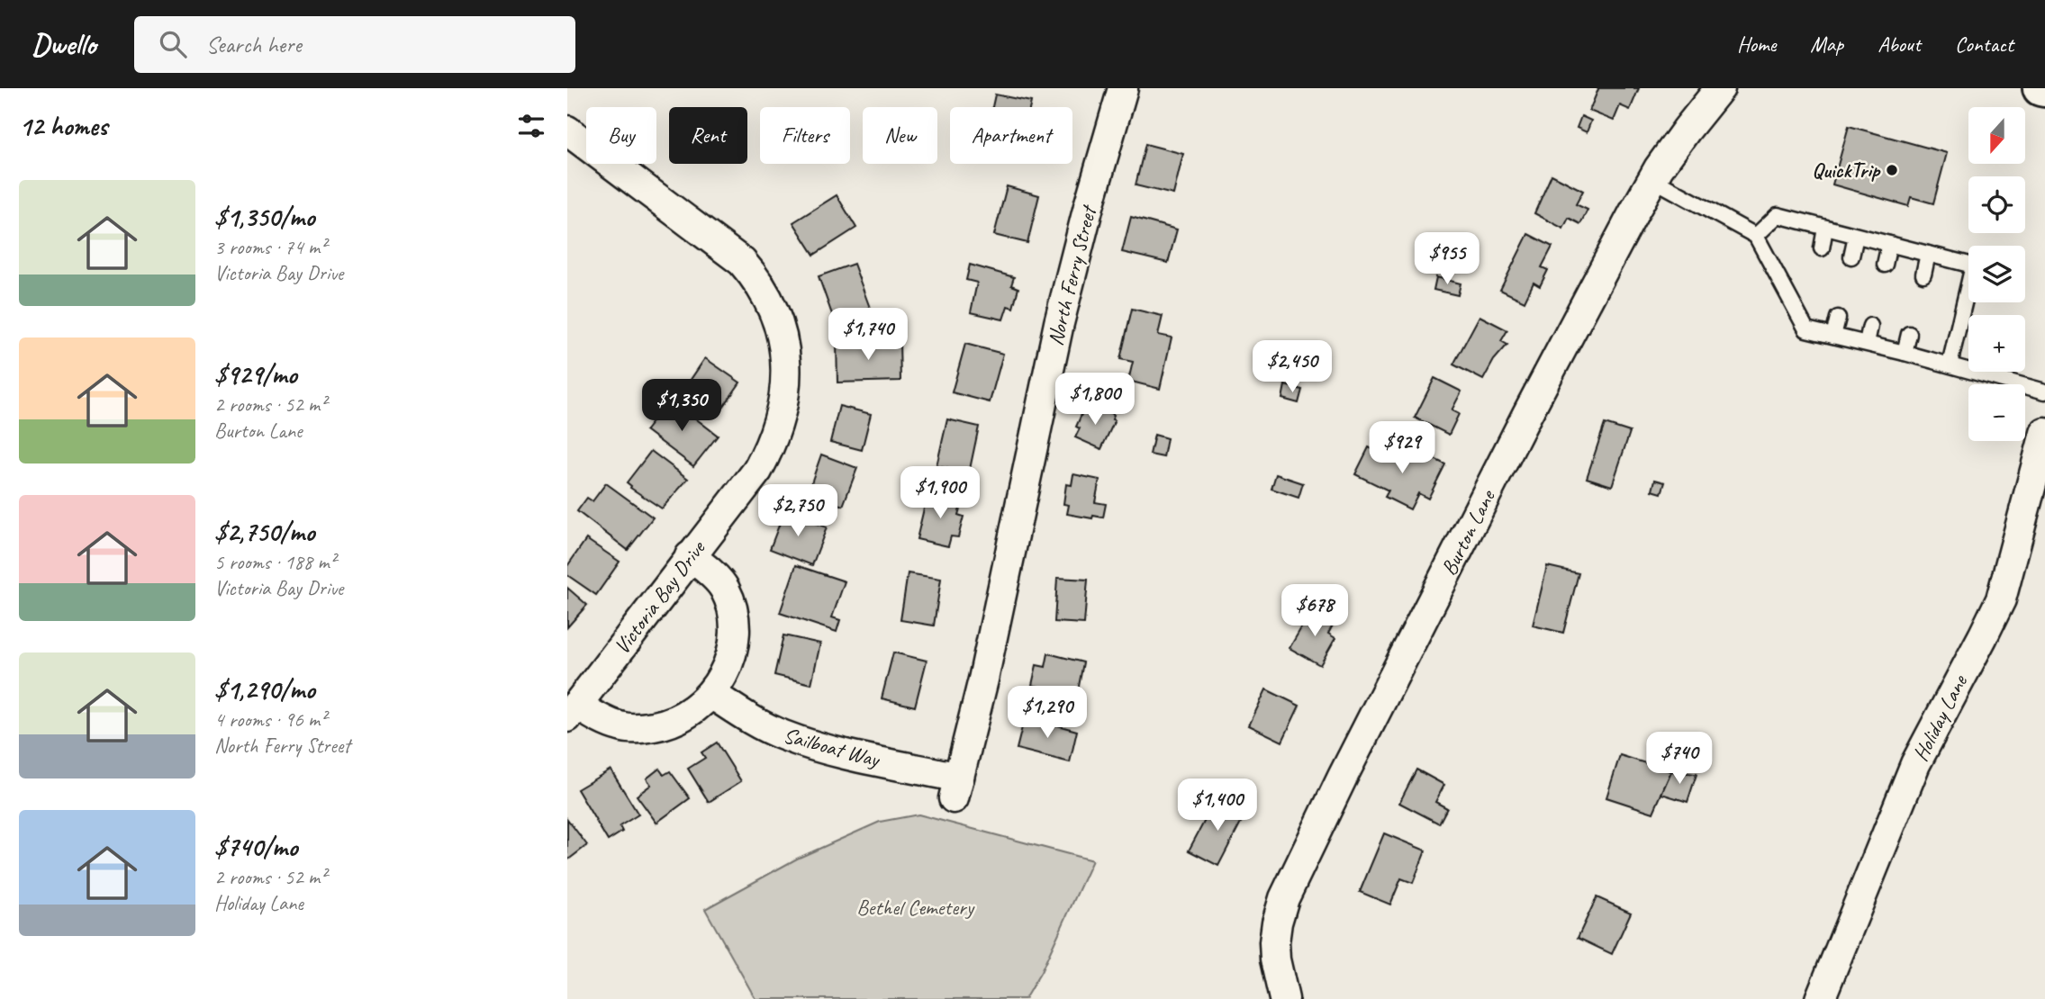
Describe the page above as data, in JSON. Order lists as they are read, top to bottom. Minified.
{"streets":{"street":["North Ferry Street","Burton Lane","Victoria Bay Drive","Holiday Lane","Sailboat Way"]},"crossings":[["North Ferry Street","Sailboat Way"]],"parks":["Bethel Cemetery"],"places":["QuickTrip"],"north":"bottom","page":{"header":"Dwello","search":"Search here","nav":["Home","Map","About","Contact"],"heading":"12 homes","map_buttons":["+","−"],"chip":["Buy","Rent","Filters","New","Apartment"],"list":[{"name":"$1,350/mo","note":"3 rooms · 74 m² · Victoria Bay Drive"},{"name":"$929/mo","note":"2 rooms · 52 m² · Burton Lane"},{"name":"$2,750/mo","note":"5 rooms · 188 m² · Victoria Bay Drive"},{"name":"$1,290/mo","note":"4 rooms · 96 m² · North Ferry Street"},{"name":"$740/mo","note":"2 rooms · 52 m² · Holiday Lane"}],"price":["$955","$1,740","$2,450","$1,800","$1,350","$929","$1,900","$2,750","$678","$1,290","$740","$1,400"]}}
